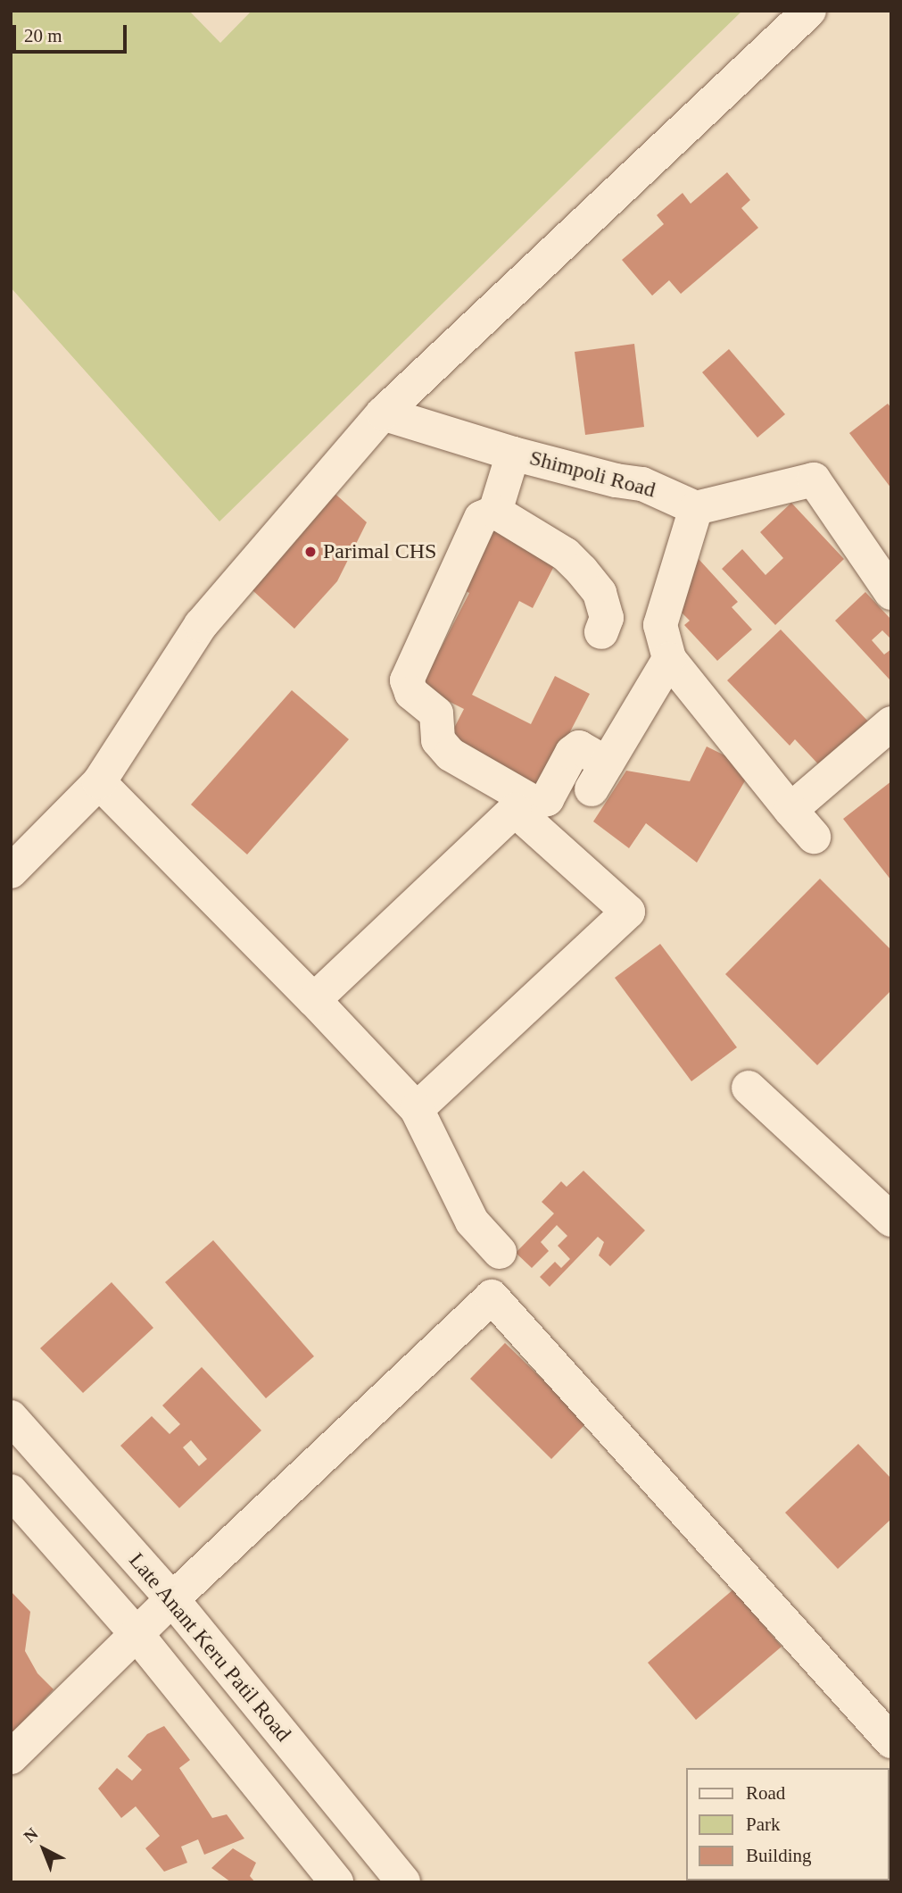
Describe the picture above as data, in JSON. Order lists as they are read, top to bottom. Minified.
{"streets":{"street":["Shimpoli Road","Late Anant Keru Patil Road"]},"places":["Parimal CHS"],"legend":["Road","Park","Building"],"scale_bar":"20 m","north":"top left"}
